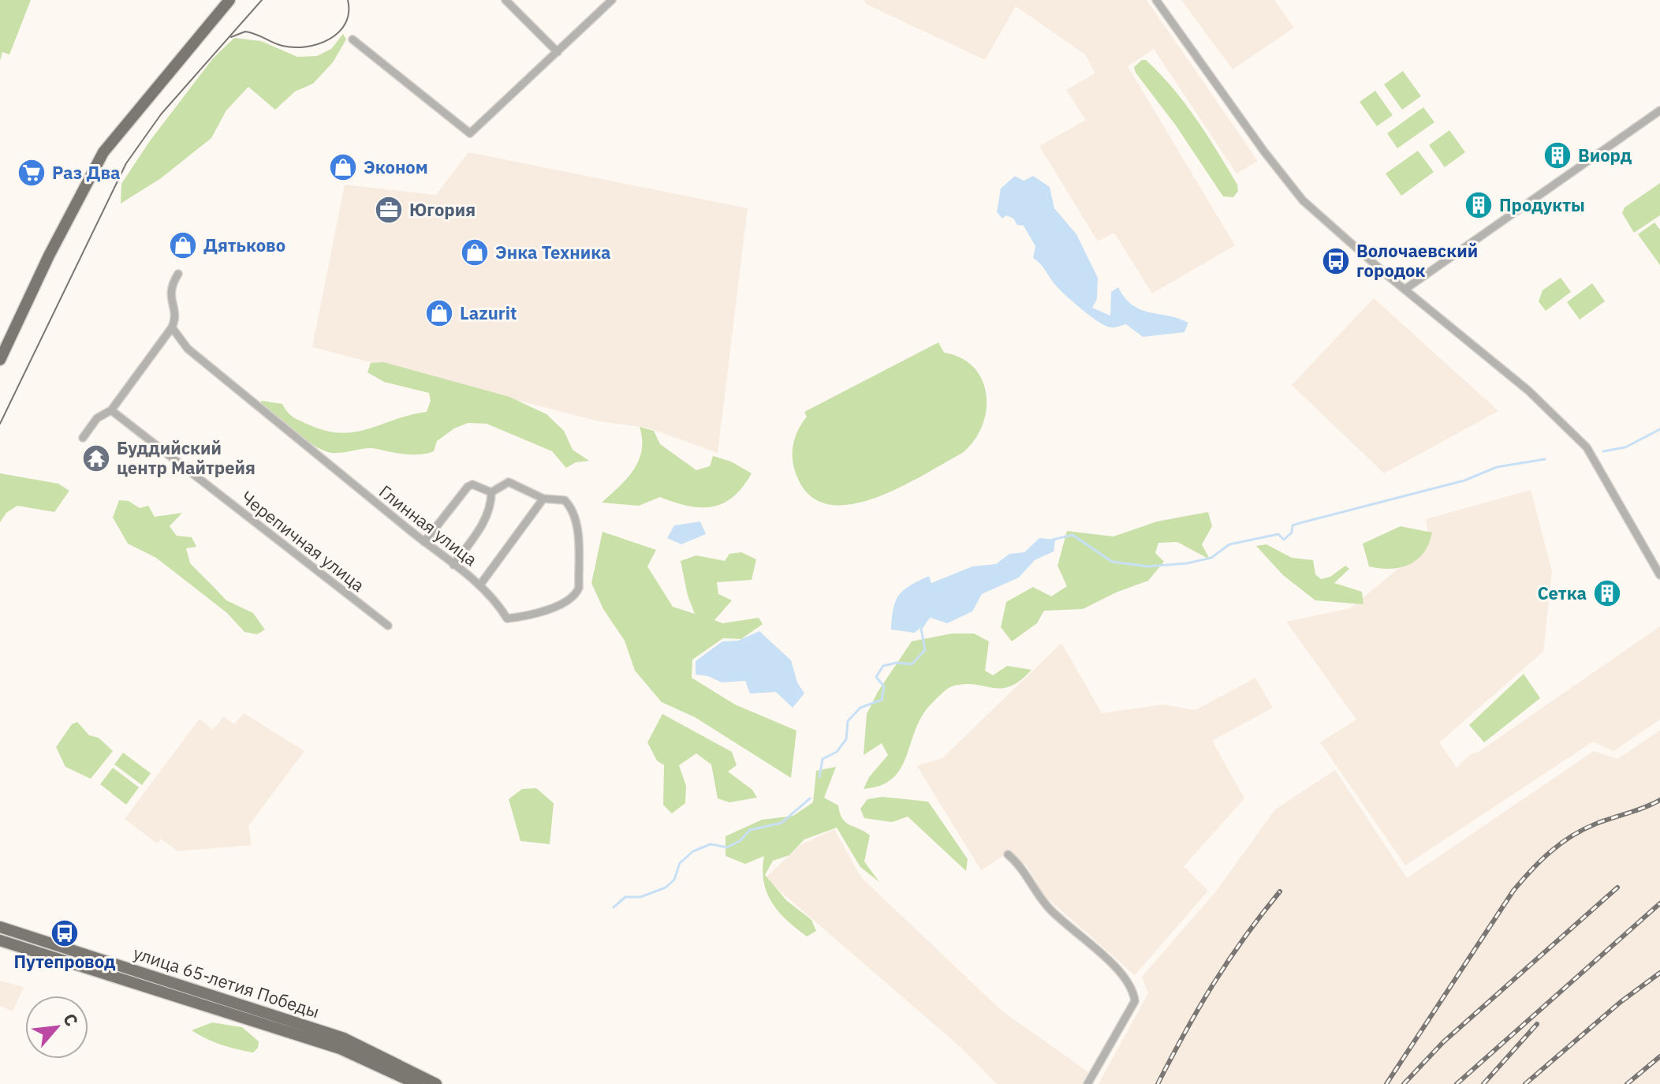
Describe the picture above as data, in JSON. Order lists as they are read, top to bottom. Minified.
{"streets":{"main road":["улица 65-летия Победы"],"street":["Глинная улица","Черепичная улица"]},"places":{"building":["Виорд","Продукты","Сетка"],"shop":["Эконом","Дятьково","Энка Техника","Lazurit"],"supermarket":["Раз Два"],"office":["Югория"],"bus stop":["Волочаевский городок","Путепровод"],"temple":["Буддийский центр Майтрейя"]},"north":"top right"}
